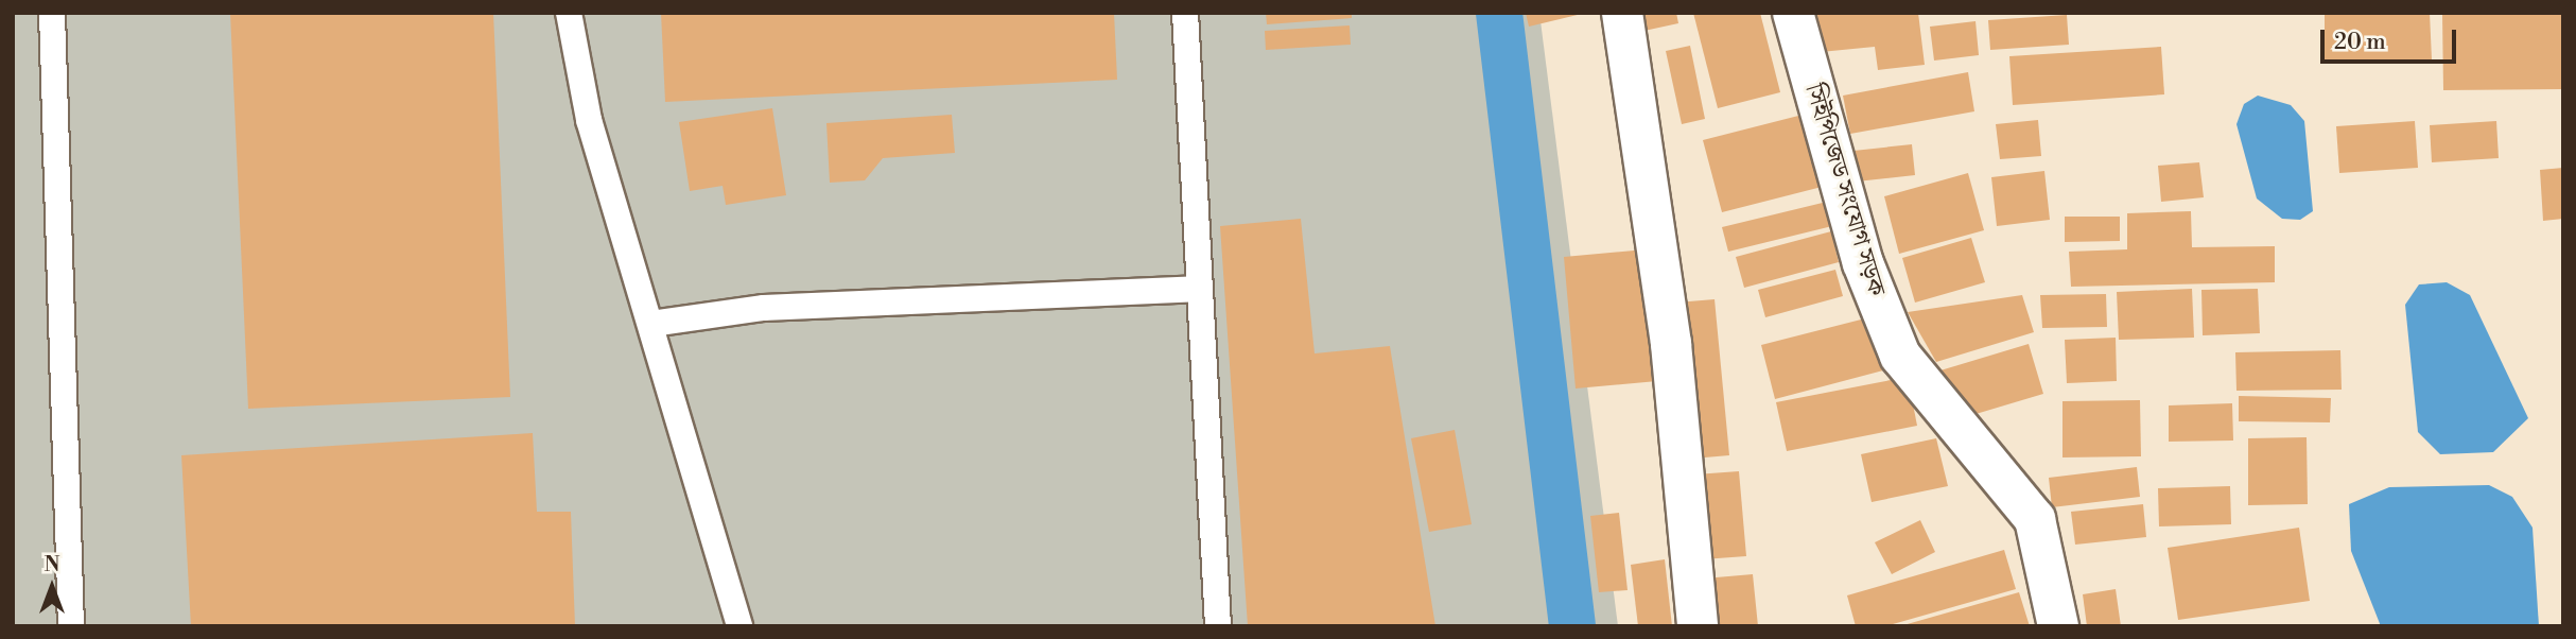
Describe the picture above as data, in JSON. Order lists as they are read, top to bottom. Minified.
{"streets":{"street":["সিইপিজেড সংযোগ সড়ক"]},"scale_bar":"20 m","north":"top"}
